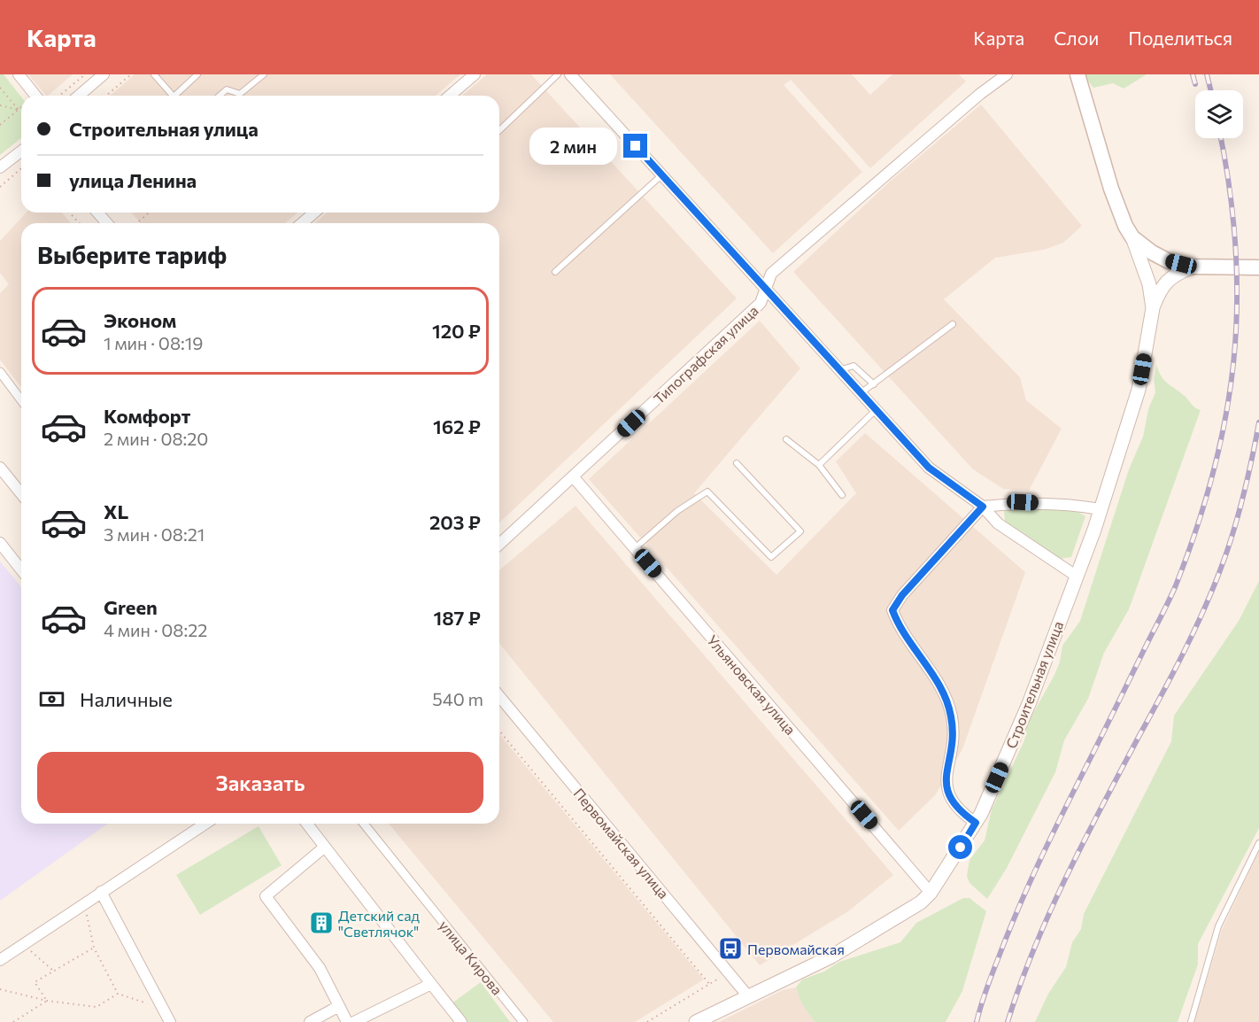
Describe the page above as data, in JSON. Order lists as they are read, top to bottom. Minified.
{"streets":{"street":["Типографская улица","Ульяновская улица","Строительная улица","Первомайская улица","улица Кирова"]},"crossings":[["Типографская улица","Ульяновская улица"],["Ульяновская улица","Строительная улица"],["Строительная улица","Первомайская улица"]],"places":{"building":["Детский сад \"Светлячок\""],"bus stop":["Первомайская"]},"page":{"header":"Карта","nav":["Карта","Слои","Поделиться"],"banner":["Строительная улица","улица Ленина"],"bubble":"2 мин","heading":"Выберите тариф","list":[{"name":"Эконом","note":"1 мин · 08:19","value":"120 ₽"},{"name":"Комфорт","note":"2 мин · 08:20","value":"162 ₽"},{"name":"XL","note":"3 мин · 08:21","value":"203 ₽"},{"name":"Green","note":"4 мин · 08:22","value":"187 ₽"}],"pay":["Наличные","540 m"],"buttons":"Заказать"}}
